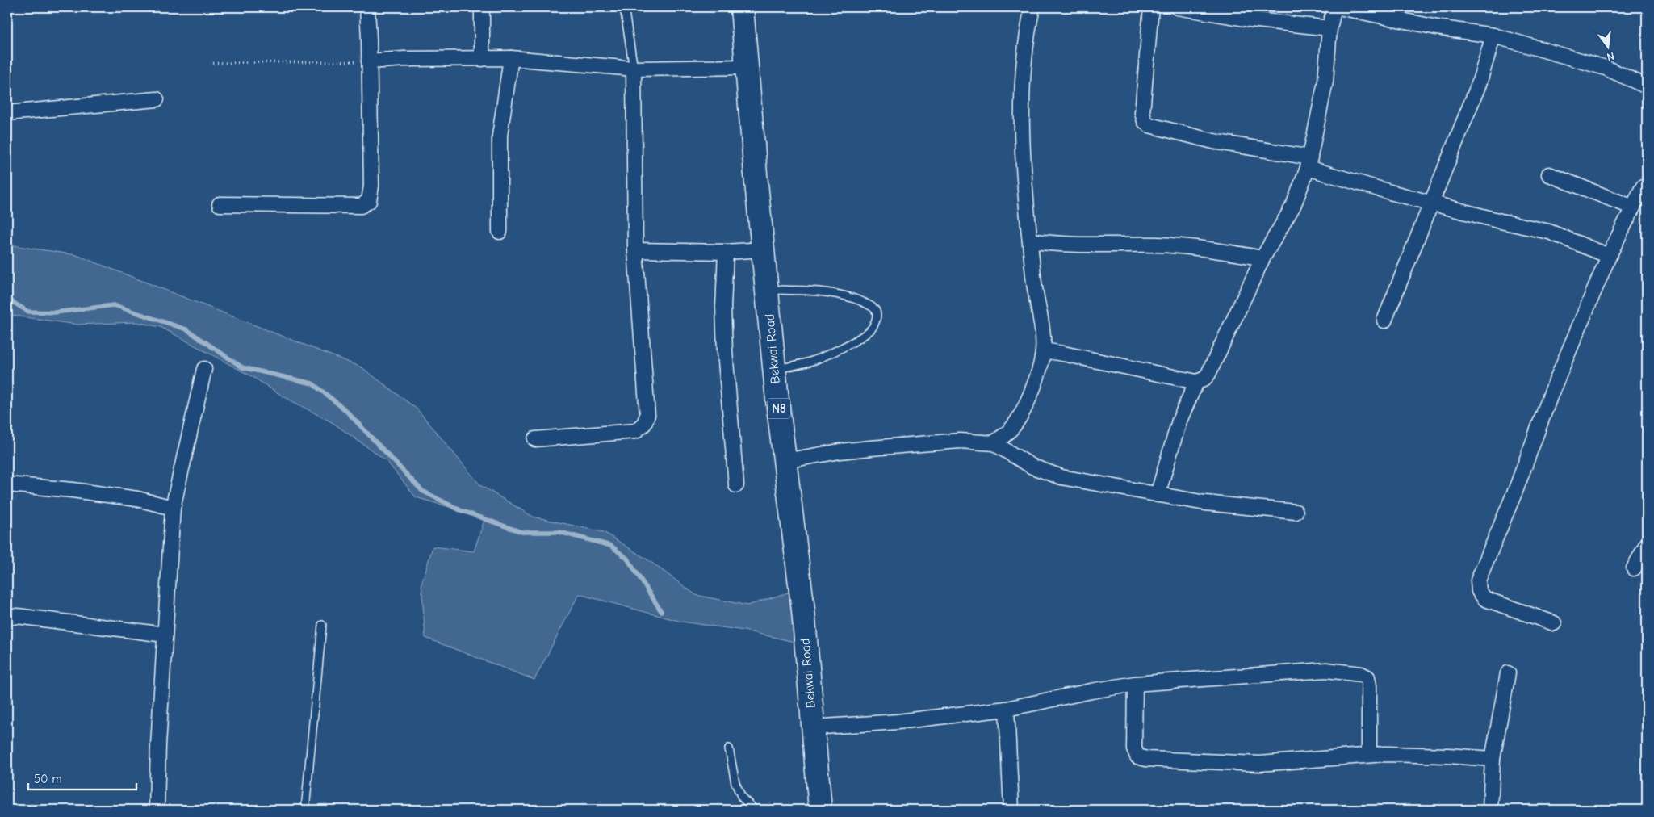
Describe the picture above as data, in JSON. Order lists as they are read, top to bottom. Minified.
{"streets":{"highway":["Bekwai Road","N8"]},"scale_bar":"50 m","north":"bottom"}
